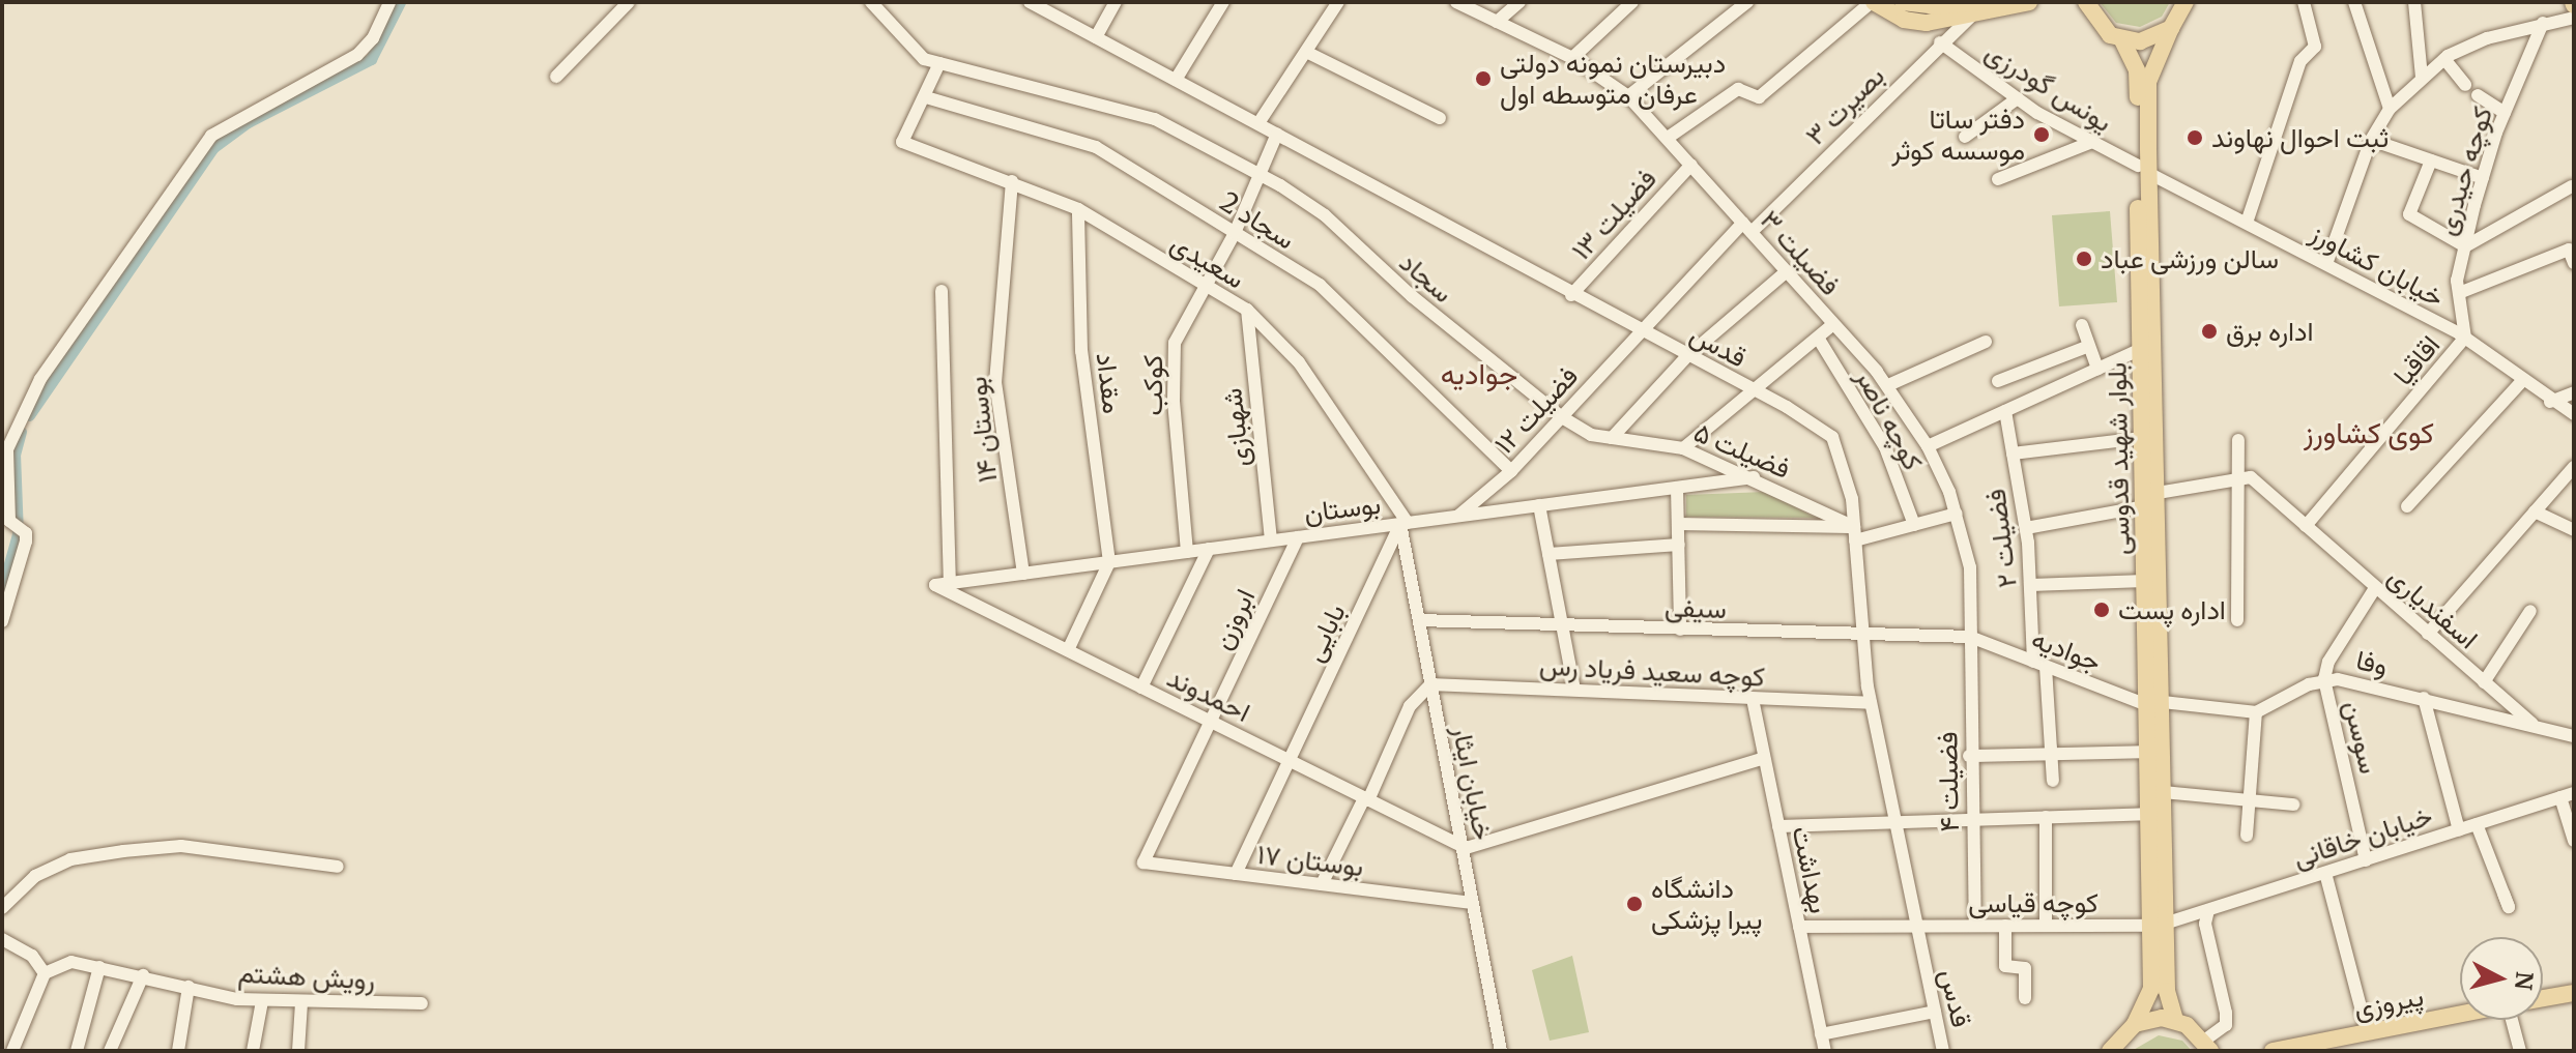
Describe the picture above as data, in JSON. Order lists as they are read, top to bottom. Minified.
{"streets":{"main road":["بلوار شهید قدوسی","پیروزی"],"street":["یونس گودرزی","بصیرت ۳","کوچه حیدری","فضیلت ۱۳","سجاد 2","فضیلت ۳","سعیدی","خیابان کشاورز","سجاد","قدس","اقاقیا","مقداد","کوکب","فضیلت ۱۲","کوچه ناصر","شهبازی","بوستان ۱۴","فضیلت ۵","بوستان","فضیلت ۲","سیفی","اسفندیاری","ابروزن","بابایی","جوادیه","وفا","کوچه سعید فریاد رس","احمدوند","سوسن","فضیلت ۴","خیابان ایثار","خیابان خاقانی","بوستان ۱۷","بهداشت","کوچه قیاسی","رویش هشتم"]},"crossings":[["یونس گودرزی","بصیرت ۳"],["یونس گودرزی","خیابان کشاورز"],["یونس گودرزی","بلوار شهید قدوسی"],["بصیرت ۳","فضیلت ۳"],["بصیرت ۳","قدس"],["بصیرت ۳","فضیلت ۱۲"],["کوچه حیدری","خیابان کشاورز"],["کوچه حیدری","اقاقیا"],["فضیلت ۱۳","فضیلت ۳"],["فضیلت ۱۳","قدس"],["سجاد 2","سعیدی"],["سجاد 2","کوکب"],["سجاد 2","فضیلت ۱۲"],["فضیلت ۳","سیفی"],["فضیلت ۳","جوادیه"],["فضیلت ۳","فضیلت ۴"],["سعیدی","مقداد"],["سعیدی","کوکب"],["سعیدی","شهبازی"],["سعیدی","بوستان ۱۴"],["سعیدی","بوستان"],["سعیدی","بابایی"],["سعیدی","خیابان ایثار"],["خیابان کشاورز","اقاقیا"],["خیابان کشاورز","بلوار شهید قدوسی"],["سجاد","کوکب"],["سجاد","فضیلت ۱۲"],["سجاد","فضیلت ۵"],["قدس","کوکب"],["قدس","فضیلت ۱۲"],["قدس","فضیلت ۵"],["قدس","سیفی"],["قدس","کوچه سعید فریاد رس"],["قدس","کوچه قیاسی"],["اقاقیا","اسفندیاری"],["مقداد","بوستان"],["کوکب","بوستان"],["فضیلت ۱۲","فضیلت ۵"],["فضیلت ۱۲","بوستان"],["شهبازی","بوستان"],["بوستان ۱۴","بوستان"],["فضیلت ۵","بوستان"],["بلوار شهید قدوسی","جوادیه"],["بلوار شهید قدوسی","خیابان خاقانی"],["بلوار شهید قدوسی","کوچه قیاسی"],["بوستان","ابروزن"],["بوستان","بابایی"],["بوستان","احمدوند"],["بوستان","خیابان ایثار"],["فضیلت ۲","جوادیه"],["سیفی","جوادیه"],["سیفی","فضیلت ۴"],["سیفی","خیابان ایثار"],["اسفندیاری","وفا"],["اسفندیاری","سوسن"],["ابروزن","احمدوند"],["ابروزن","بوستان ۱۷"],["بابایی","احمدوند"],["بابایی","خیابان ایثار"],["بابایی","بوستان ۱۷"],["جوادیه","فضیلت ۴"],["وفا","سوسن"],["کوچه سعید فریاد رس","خیابان ایثار"],["کوچه سعید فریاد رس","بهداشت"],["احمدوند","خیابان ایثار"],["سوسن","خیابان خاقانی"],["فضیلت ۴","کوچه قیاسی"],["خیابان ایثار","بوستان ۱۷"],["خیابان خاقانی","کوچه قیاسی"],["بهداشت","کوچه قیاسی"]],"districts":["جوادیه","کوی کشاورز"],"places":["دبیرستان نمونه دولتی عرفان متوسطه اول","دفتر ساتا موسسه کوثر","ثبت احوال نهاوند","سالن ورزشی عباد","اداره برق","اداره پست","دانشگاه پیرا پزشکی"],"north":"right"}
